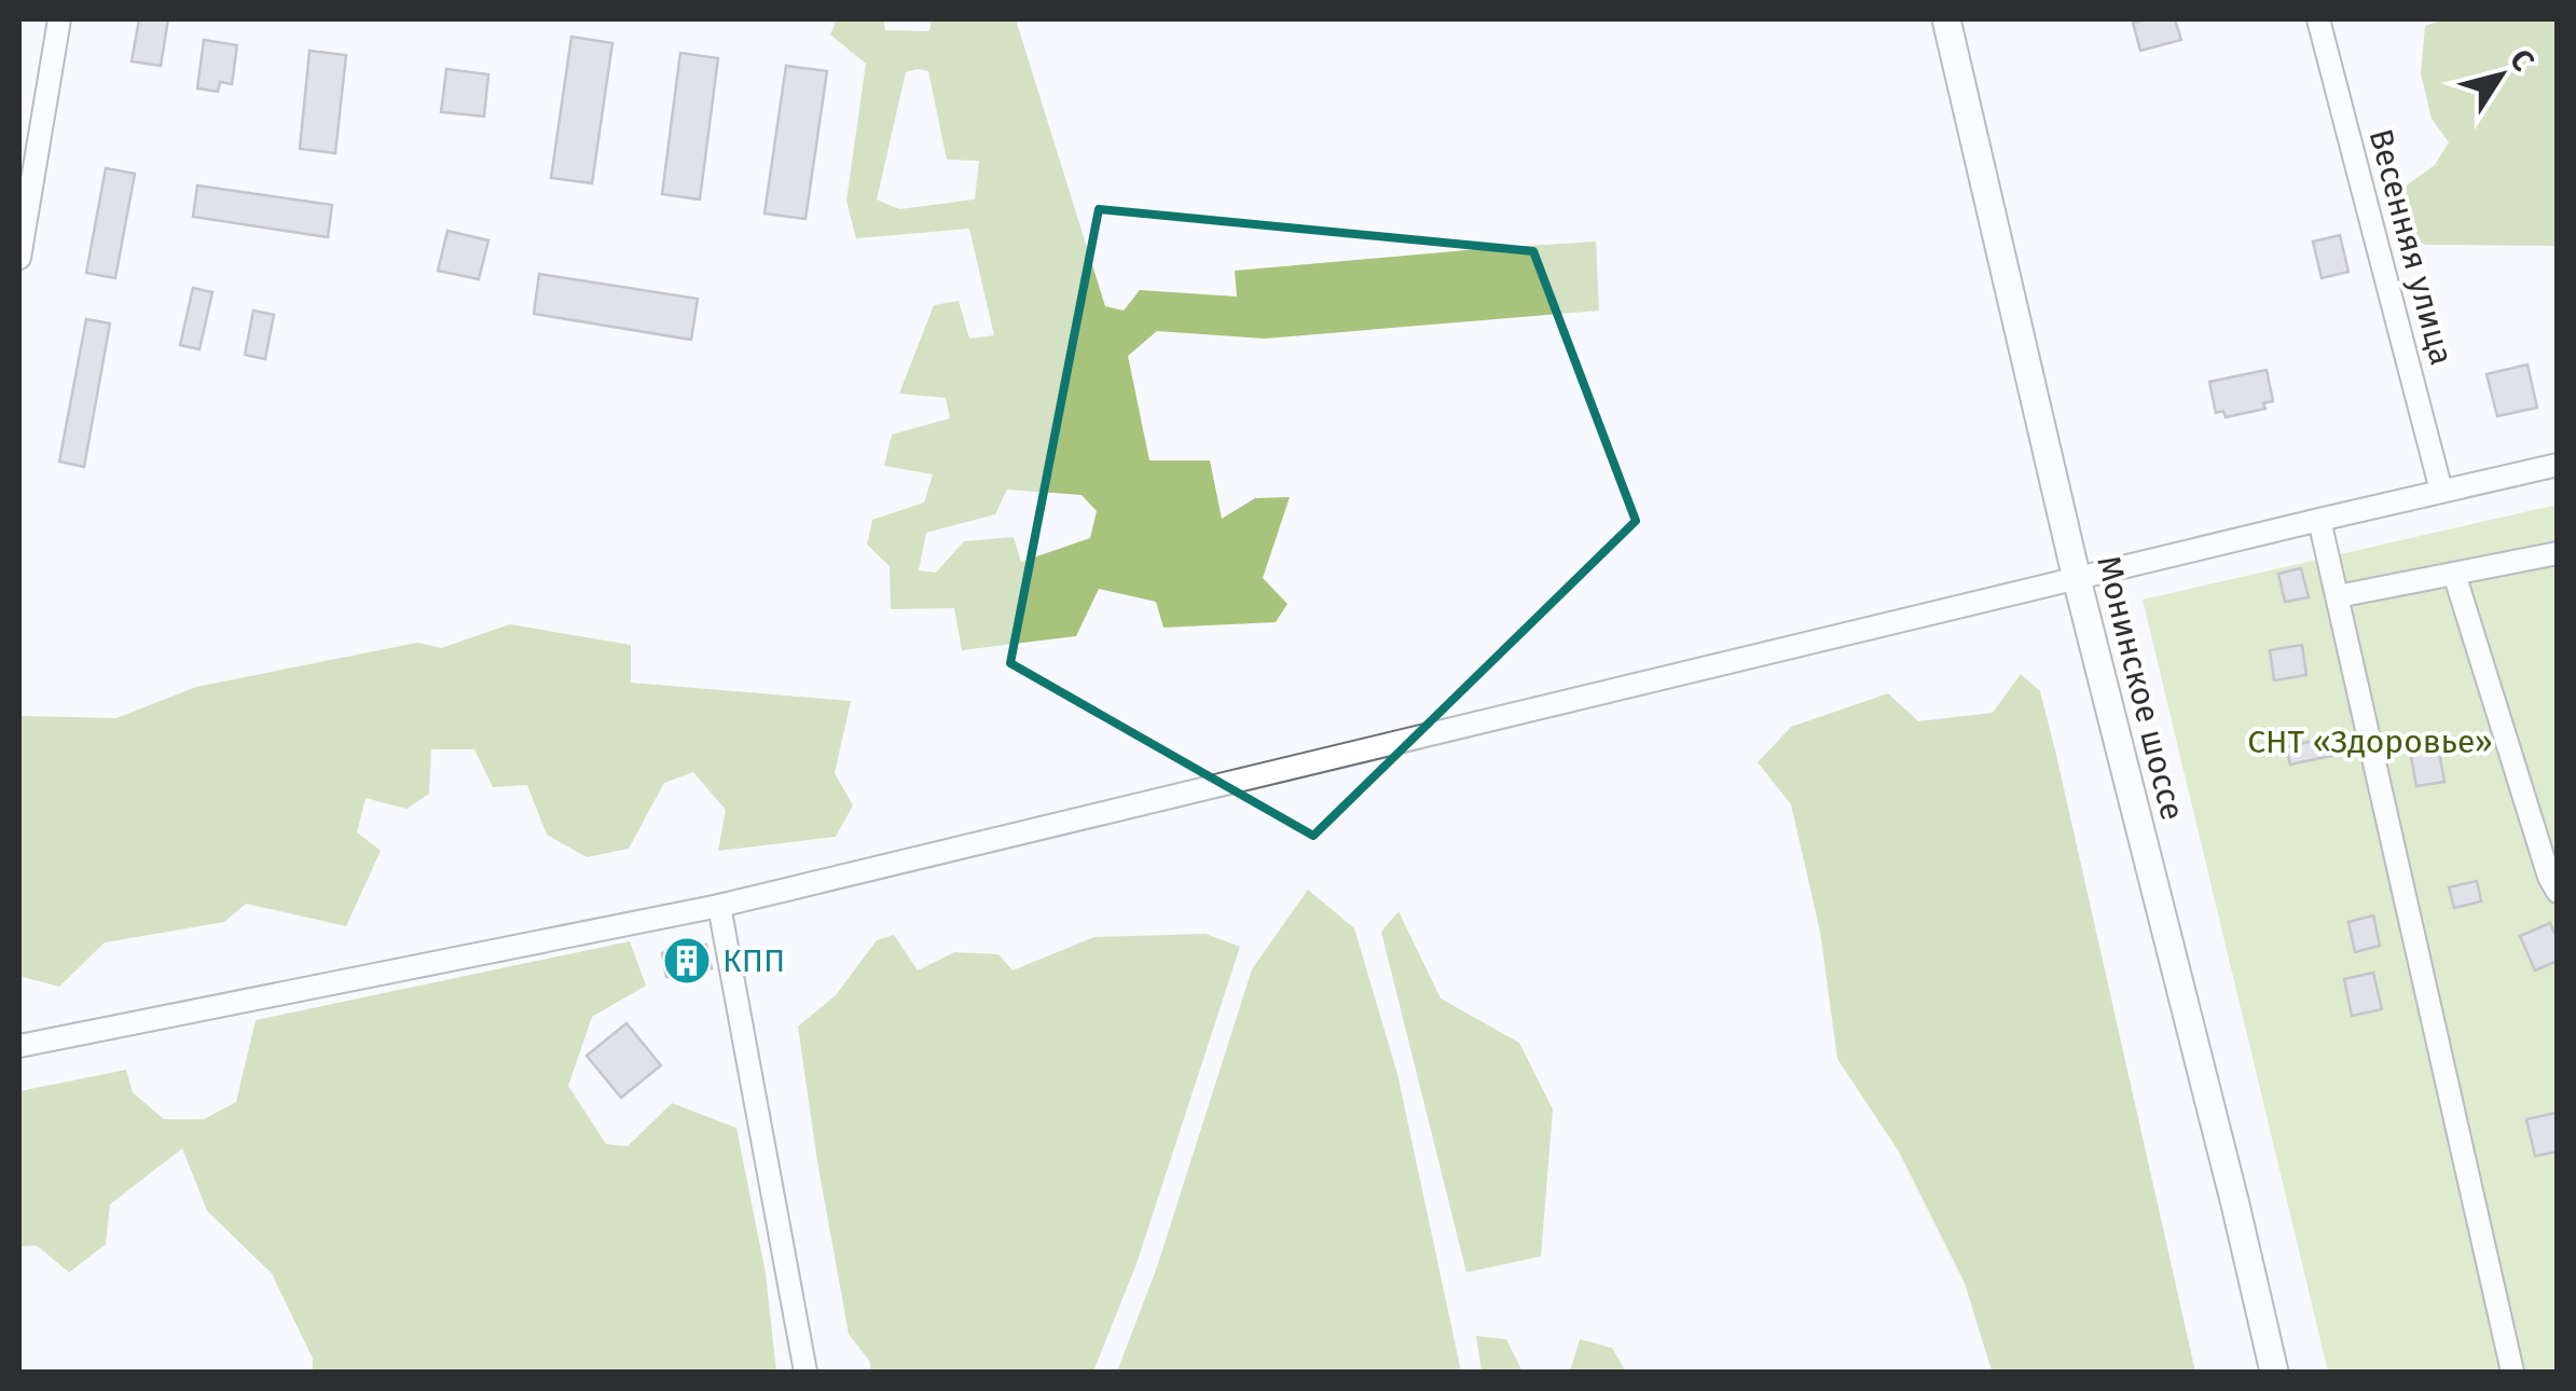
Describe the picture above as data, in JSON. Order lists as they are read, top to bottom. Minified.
{"streets":{"main road":["Монинское шоссе"],"street":["Весенняя улица"]},"parks":["СНТ «Здоровье»"],"places":{"building":["КПП"]},"north":"top right"}
